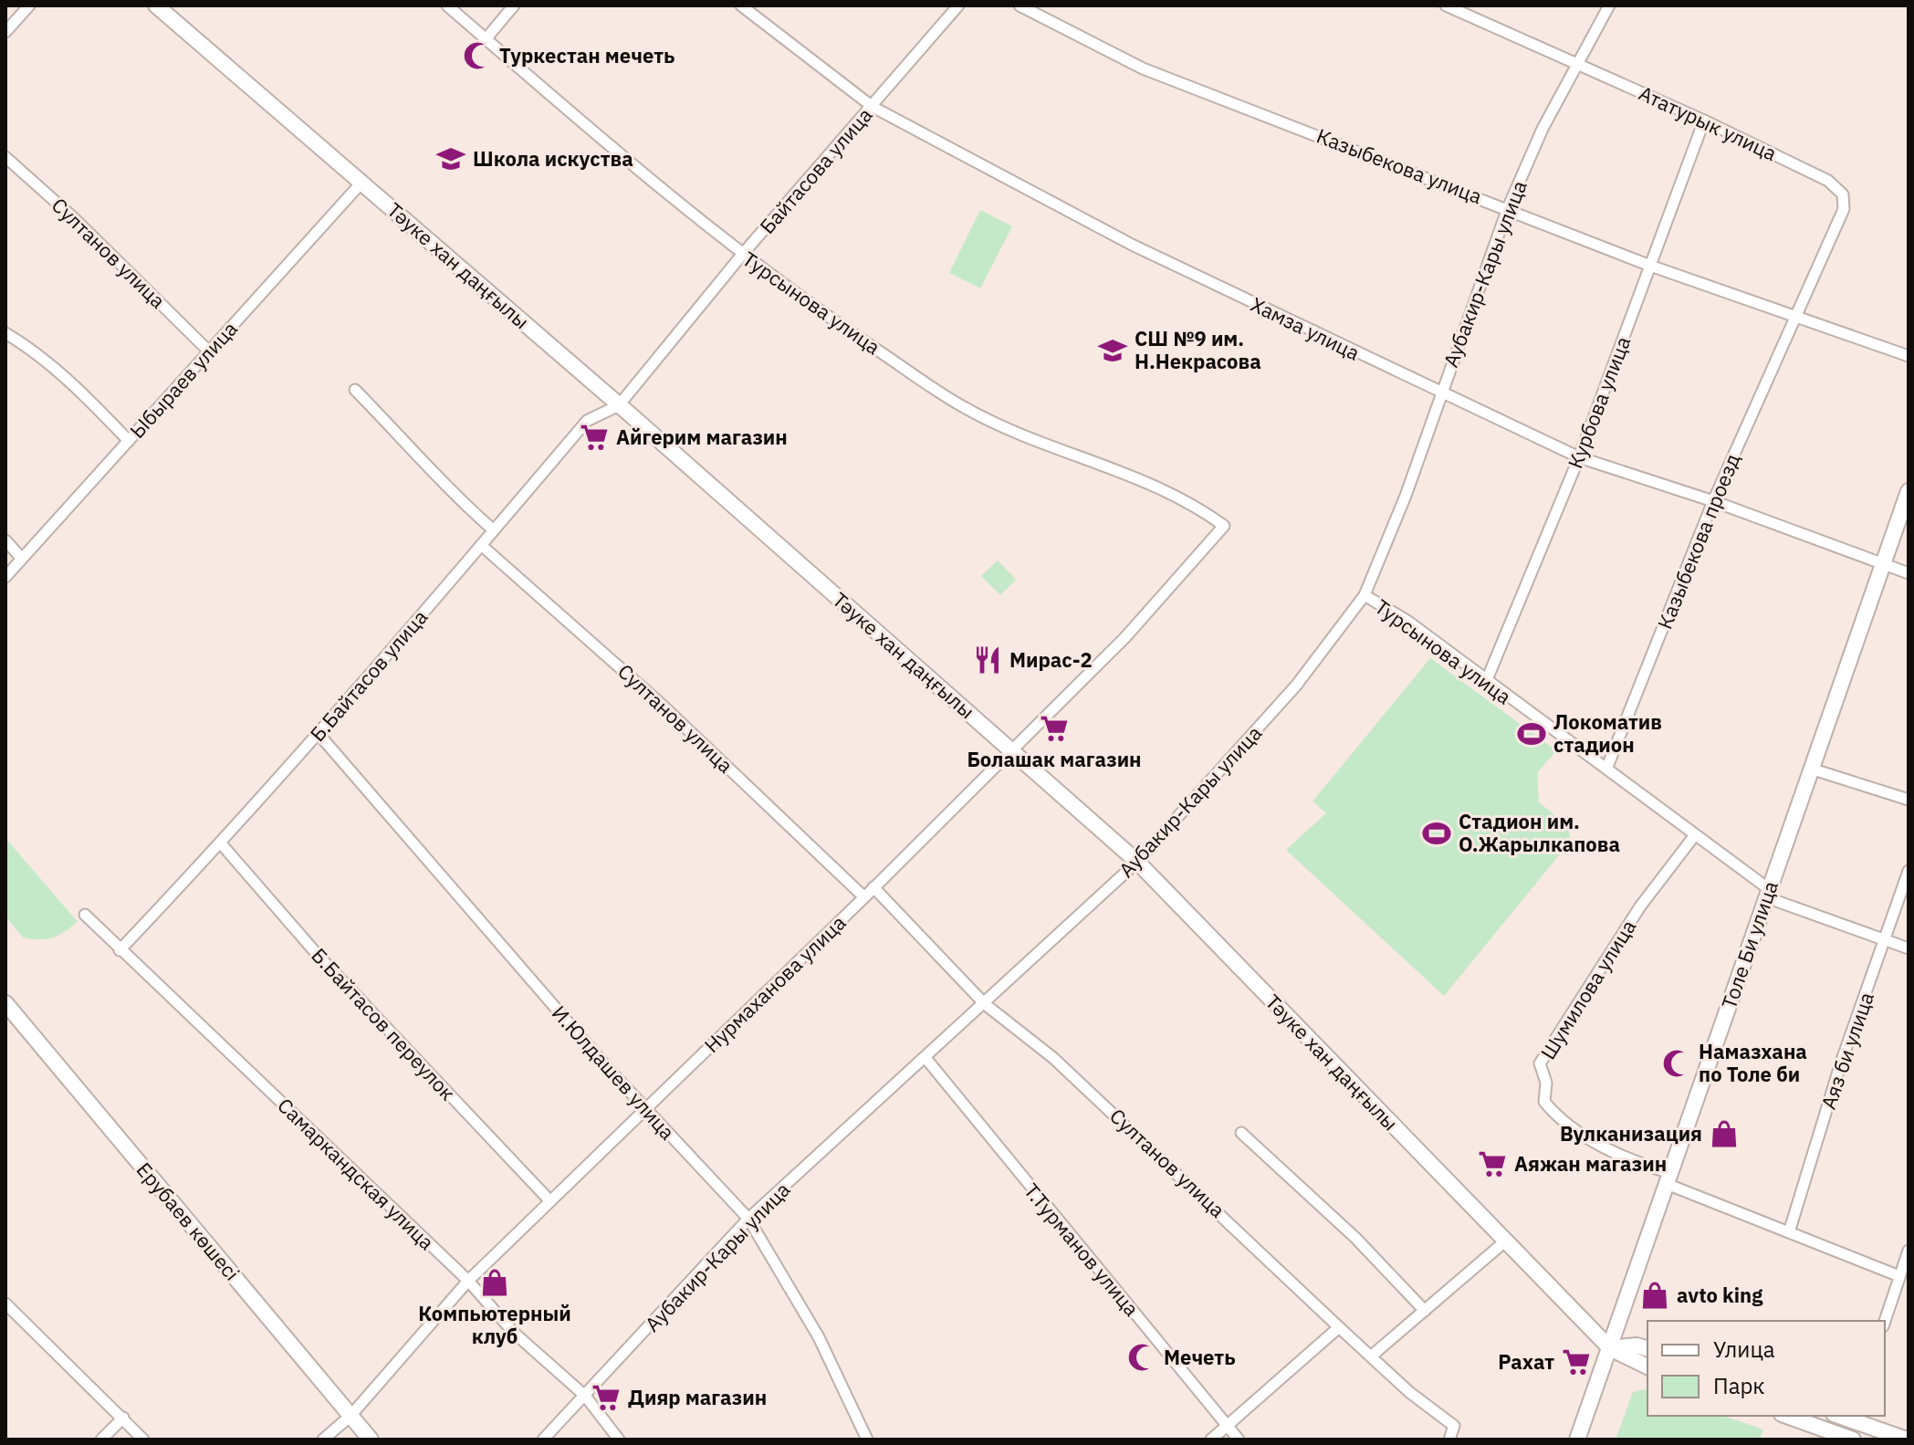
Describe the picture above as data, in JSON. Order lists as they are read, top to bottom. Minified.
{"streets":{"street":["Ататурык улица","Казыбекова улица","Байтасова улица","Султанов улица","Тәуке хан даңғылы","Аубакир-Кары улица","Турсынова улица","Хамза улица","Ыбыраев улица","Курбова улица","Казыбекова проезд","Б.Байтасов улица","Толе Би улица","Нурмаханова улица","Шумилова улица","Б.Байтасов переулок","Аяз би улица","И.Юлдашев улица","Самаркандская улица","Ерубаев көшесі","Т.Турманов улица"]},"crossings":[["Ататурык улица","Казыбекова улица"],["Ататурык улица","Аубакир-Кары улица"],["Ататурык улица","Курбова улица"],["Ататурык улица","Казыбекова проезд"],["Казыбекова улица","Аубакир-Кары улица"],["Казыбекова улица","Курбова улица"],["Казыбекова улица","Казыбекова проезд"],["Байтасова улица","Тәуке хан даңғылы"],["Байтасова улица","Турсынова улица"],["Байтасова улица","Хамза улица"],["Байтасова улица","Б.Байтасов улица"],["Султанов улица","Аубакир-Кары улица"],["Султанов улица","Ыбыраев улица"],["Султанов улица","Б.Байтасов улица"],["Султанов улица","Нурмаханова улица"],["Тәуке хан даңғылы","Аубакир-Кары улица"],["Тәуке хан даңғылы","Ыбыраев улица"],["Тәуке хан даңғылы","Б.Байтасов улица"],["Тәуке хан даңғылы","Толе Би улица"],["Тәуке хан даңғылы","Нурмаханова улица"],["Аубакир-Кары улица","Турсынова улица"],["Аубакир-Кары улица","Хамза улица"],["Аубакир-Кары улица","И.Юлдашев улица"],["Аубакир-Кары улица","Самаркандская улица"],["Аубакир-Кары улица","Т.Турманов улица"],["Турсынова улица","Курбова улица"],["Турсынова улица","Казыбекова проезд"],["Турсынова улица","Толе Би улица"],["Турсынова улица","Нурмаханова улица"],["Турсынова улица","Шумилова улица"],["Турсынова улица","Аяз би улица"],["Хамза улица","Курбова улица"],["Хамза улица","Казыбекова проезд"],["Хамза улица","Толе Би улица"],["Б.Байтасов улица","Б.Байтасов переулок"],["Б.Байтасов улица","И.Юлдашев улица"],["Б.Байтасов улица","Самаркандская улица"],["Толе Би улица","Шумилова улица"],["Нурмаханова улица","Б.Байтасов переулок"],["Нурмаханова улица","И.Юлдашев улица"],["Нурмаханова улица","Самаркандская улица"],["Нурмаханова улица","Ерубаев көшесі"],["Шумилова улица","Аяз би улица"]],"places":{"mosque":["Туркестан мечеть","Намазхана по Толе би","Мечеть"],"school or university":["Школа искуства","СШ №9 им. Н.Некрасова"],"supermarket":["Айгерим магазин","Болашак магазин","Аяжан магазин","Рахат","Дияр магазин"],"restaurant":["Мирас-2"],"sports":["Локоматив стадион","Стадион им. О.Жарылкапова"],"shop":["Вулканизация","Компьютерный клуб","avto king"]},"legend":["Улица","Парк"]}
